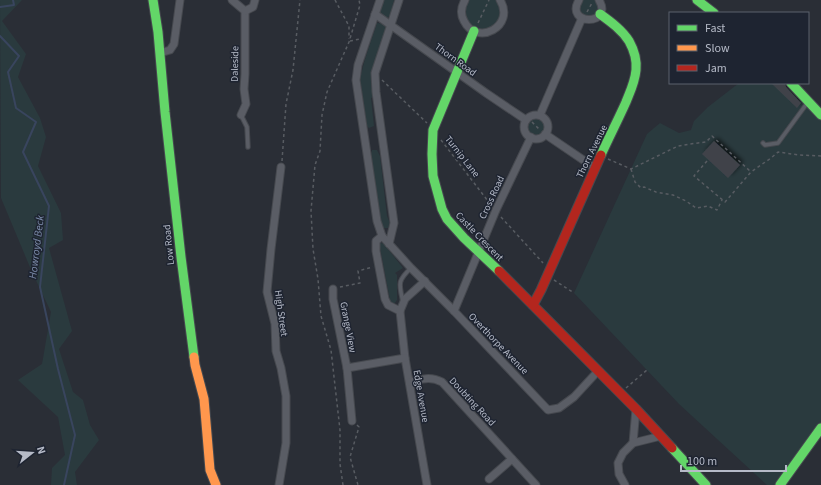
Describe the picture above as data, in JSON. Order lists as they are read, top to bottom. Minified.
{"streets":{"street":["Thorn Road","Daleside","Thorn Avenue","Cross Road","Castle Crescent","Low Road","High Street","Grange View","Overthorpe Avenue","Edge Avenue","Doubting Road"],"path":["Turnip Lane"]},"crossings":[["Thorn Road","Castle Crescent"],["Thorn Road","Overthorpe Avenue"],["Thorn Avenue","Turnip Lane"],["Thorn Avenue","Castle Crescent"],["Turnip Lane","Cross Road"],["Turnip Lane","Castle Crescent"],["Cross Road","Castle Crescent"],["Cross Road","Overthorpe Avenue"],["Castle Crescent","Overthorpe Avenue"],["Grange View","Edge Avenue"],["Overthorpe Avenue","Edge Avenue"],["Edge Avenue","Doubting Road"]],"water":["Howroyd Beck"],"legend":["Fast","Slow","Jam"],"scale_bar":"100 m","north":"right"}
